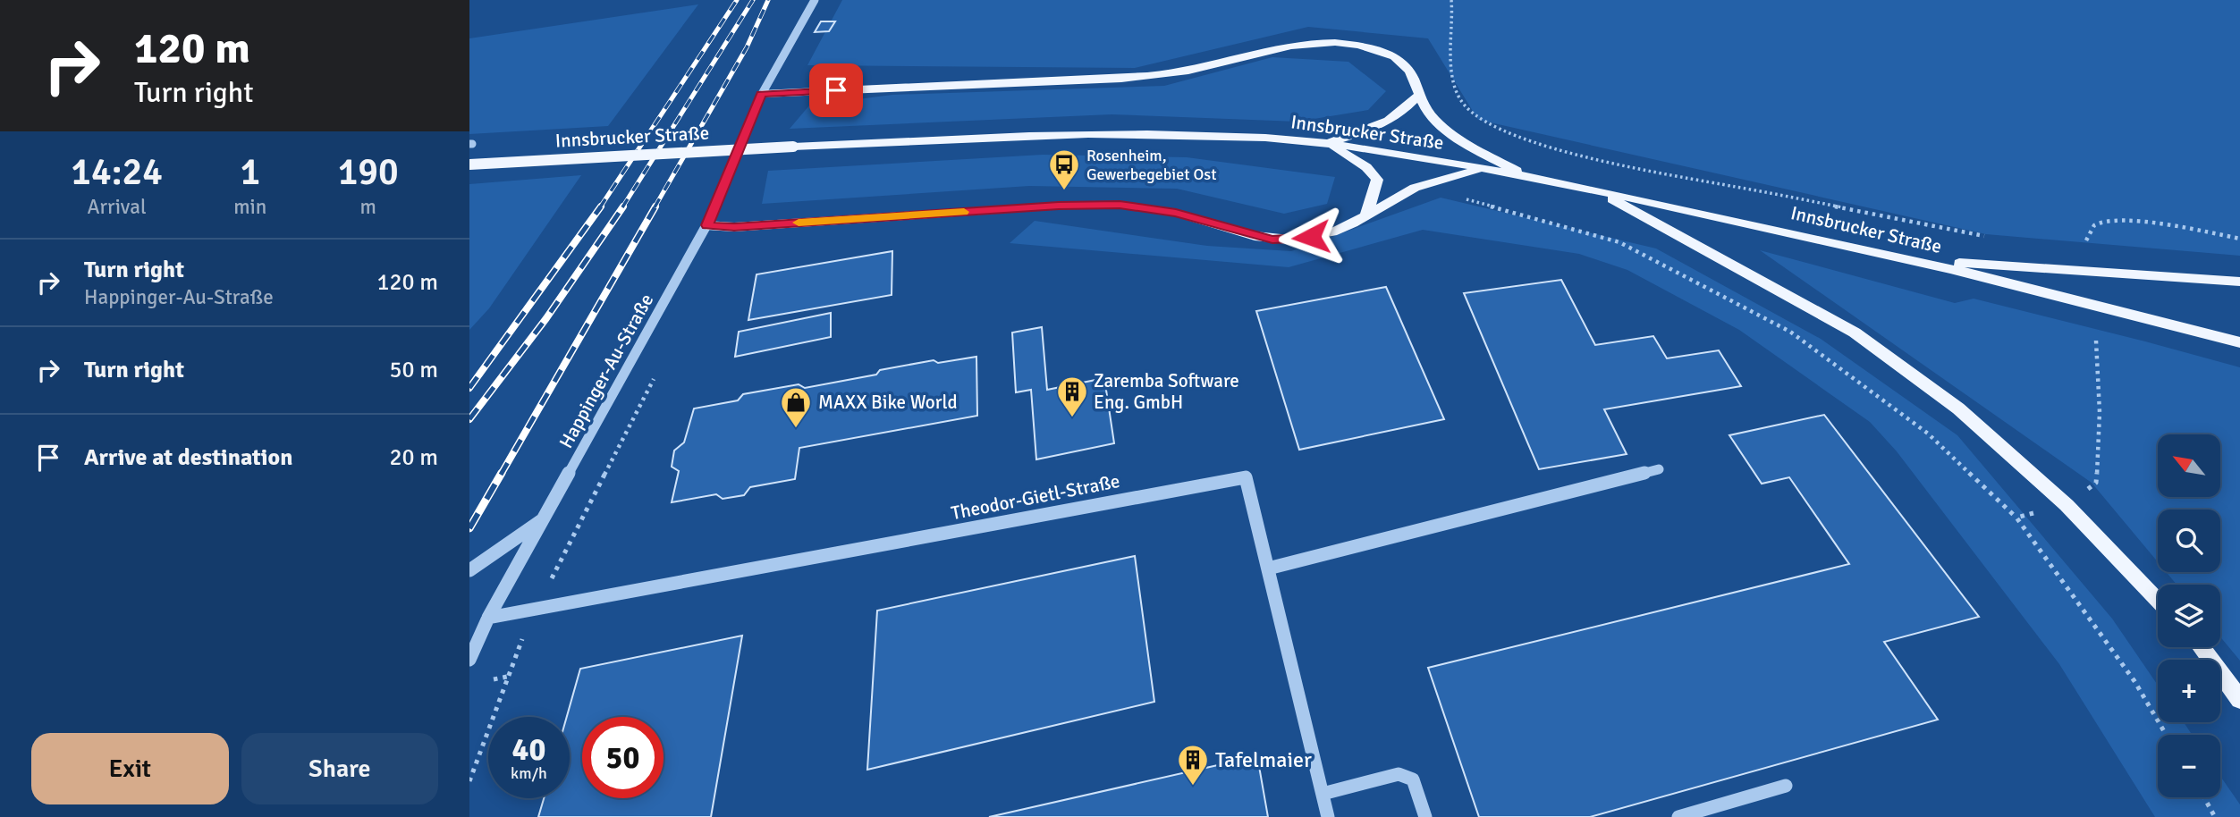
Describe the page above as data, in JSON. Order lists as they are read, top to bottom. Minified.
{"streets":{"main road":["Innsbrucker Straße"],"street":["Happinger-Au-Straße","Theodor-Gietl-Straße"]},"crossings":[["Happinger-Au-Straße","Theodor-Gietl-Straße"]],"places":{"bus stop":["Rosenheim, Gewerbegebiet Ost"],"building":["Zaremba Software Eng. GmbH","Tafelmaier"],"shop":["MAXX Bike World"]},"north":"top left","page":{"turn":["120 m","Turn right"],"eta":["14:24","Arrival","1","min","190","m"],"list":[{"name":"Turn right","note":"Happinger-Au-Straße","value":"120 m"},{"name":"Turn right","value":"50 m"},{"name":"Arrive at destination","value":"20 m"}],"map_buttons":["+","−"],"speed":"40 km/h","limit":"50","buttons":["Exit","Share"]}}
